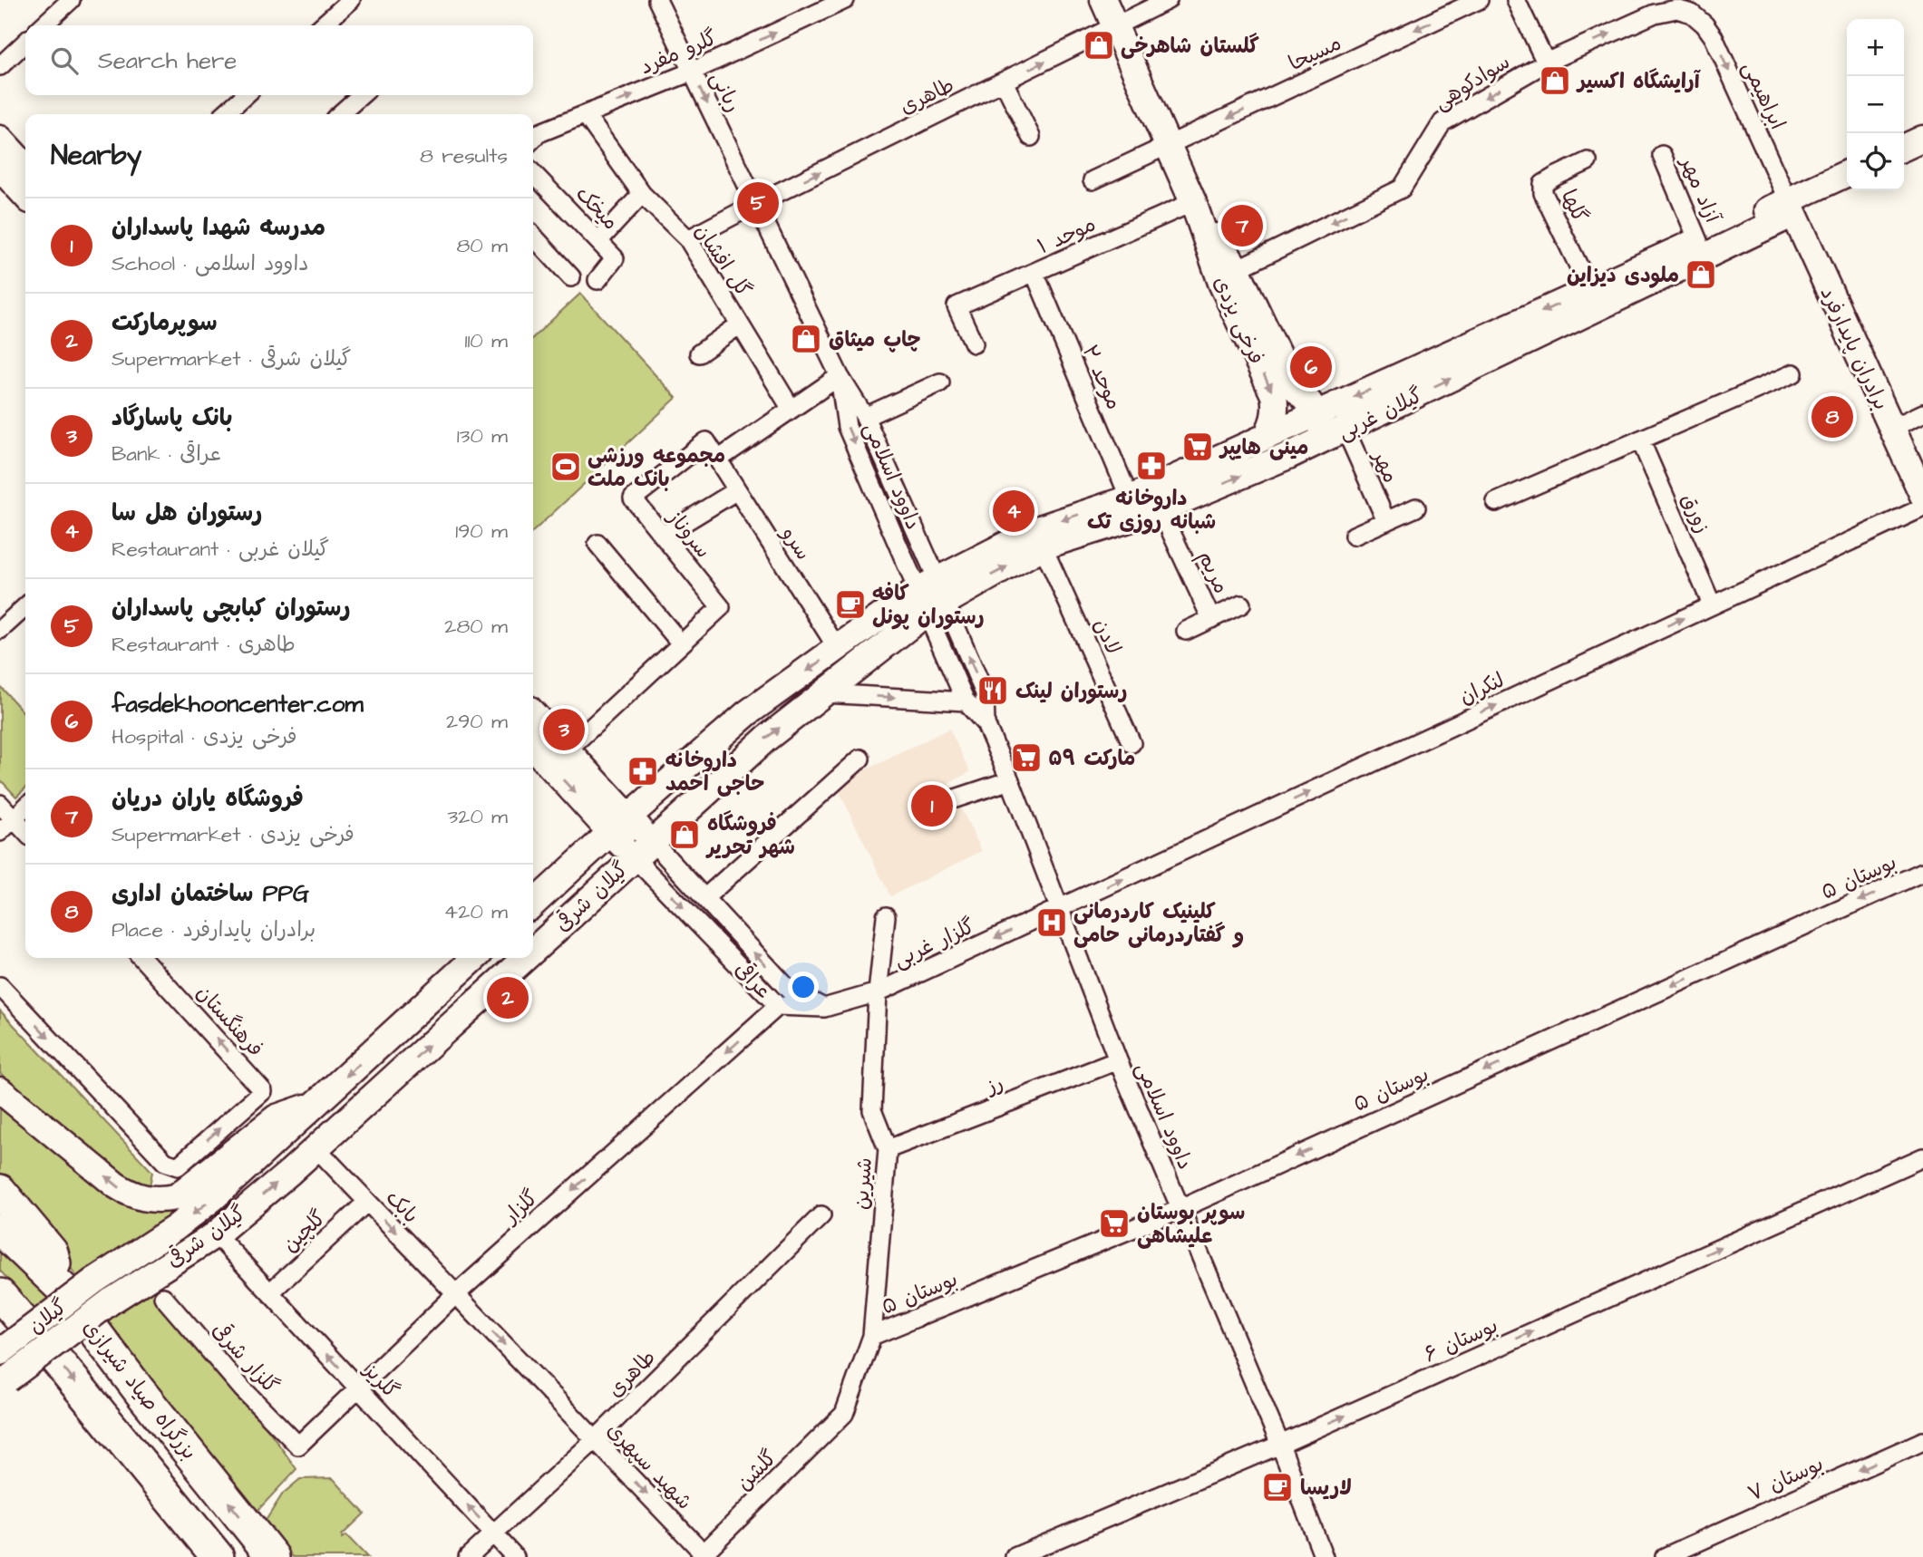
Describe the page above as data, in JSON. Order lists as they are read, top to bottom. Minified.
{"streets":{"highway":["بزرگراه صیاد شیرازی"],"main road":["فرخی یزدی","برادران پایدارفرد","گیلان غربی","گیلان شرقی","گیلان"],"street":["گلرو مفرد","مسیحا","سوادکوهی","ربانی","طاهری","ابراهیمی","آزاد مهر","گلها","میخک","موحد ۱","گل افشان","موحد ۲","مهر","داوود اسلامی","زورق","سروناز","سرو","مریم","لادن","لنکران","بوستان ۵","گلزار غربی","عراقی","فرهنگستان","رز","شیرین","بابک","گلزار","گلچین","بوستان ۶","گلزار شرقی","گلریز","شهید سپهری","گلشن","بوستان ۷"]},"crossings":[["گلرو مفرد","ربانی"],["گلرو مفرد","گل افشان"],["مسیحا","فرخی یزدی"],["سوادکوهی","ابراهیمی"],["سوادکوهی","فرخی یزدی"],["ربانی","طاهری"],["ربانی","داوود اسلامی"],["طاهری","گل افشان"],["طاهری","فرخی یزدی"],["طاهری","داوود اسلامی"],["طاهری","گلریز"],["طاهری","شهید سپهری"],["ابراهیمی","برادران پایدارفرد"],["ابراهیمی","گیلان غربی"],["آزاد مهر","گیلان غربی"],["گلها","گیلان غربی"],["موحد ۱","فرخی یزدی"],["موحد ۱","موحد ۲"],["فرخی یزدی","گیلان غربی"],["فرخی یزدی","مهر"],["برادران پایدارفرد","گیلان غربی"],["موحد ۲","گیلان غربی"],["گیلان غربی","مهر"],["گیلان غربی","داوود اسلامی"],["گیلان غربی","مریم"],["گیلان غربی","لادن"],["گیلان غربی","گیلان شرقی"],["داوود اسلامی","لنکران"],["داوود اسلامی","بوستان ۵"],["داوود اسلامی","گیلان شرقی"],["داوود اسلامی","گلزار غربی"],["داوود اسلامی","رز"],["داوود اسلامی","بوستان ۶"],["زورق","لنکران"],["سروناز","سرو"],["سرو","گیلان شرقی"],["لنکران","گلزار غربی"],["بوستان ۵","شیرین"],["گیلان شرقی","عراقی"],["گیلان شرقی","بابک"],["گیلان شرقی","گیلان"],["گیلان شرقی","گلریز"],["گلزار غربی","عراقی"],["گلزار غربی","شیرین"],["عراقی","گلزار"],["رز","شیرین"],["شیرین","گلشن"],["بابک","گلزار"],["بابک","گلچین"],["بابک","شهید سپهری"],["گلزار","گلزار شرقی"],["گلزار","گلریز"],["گلزار","شهید سپهری"],["گلچین","گلریز"],["شهید سپهری","گلشن"]],"one_way":["گلرو مفرد","مسیحا","ربانی","طاهری","ابراهیمی","لنکران","بوستان ۵","گلزار غربی","بابک","گلزار","بوستان ۶","گلریز","شهید سپهری","بوستان ۷"],"places":{"shop":["گلستان شاهرخى","آرایشگاه اکسیر","ملودی دیزاین","چاپ میثاق","فروشگاه شهر تحریر"],"supermarket":["مینی هایپر","مارکت ۵۹","سوپر بوستان علیشاهی"],"pharmacy":["داروخانه شبانه روزی تک","داروخانه حاجی احمد"],"sports":["مجموعه ورزشی بانک ملت"],"cafe":["کافه رستوران پونل","لاریسا"],"restaurant":["رستوران لینک"],"hospital":["کلینیک کاردرمانی و گفتاردرمانی حامی"]},"page":{"map_buttons":["+","−"],"search":"Search here","heading":["Nearby","8 results"],"pins":["5","7","6","8","4","3","1","2"],"list":[{"mark":"1","name":"مدرسه شهدا پاسداران","note":"School · داوود اسلامی","value":"80 m"},{"mark":"2","name":"سوپرمارکت","note":"Supermarket · گیلان شرقی","value":"110 m"},{"mark":"3","name":"بانک پاسارگاد","note":"Bank · عراقی","value":"130 m"},{"mark":"4","name":"رستوران هل سا","note":"Restaurant · گیلان غربی","value":"190 m"},{"mark":"5","name":"رستوران کبابچی پاسداران","note":"Restaurant · طاهری","value":"280 m"},{"mark":"6","name":"fasdekhooncenter.com","note":"Hospital · فرخی یزدی","value":"290 m"},{"mark":"7","name":"فروشگاه یاران دریان","note":"Supermarket · فرخی یزدی","value":"320 m"},{"mark":"8","name":"ساختمان اداری PPG","note":"Place · برادران پایدارفرد","value":"420 m"}]}}
